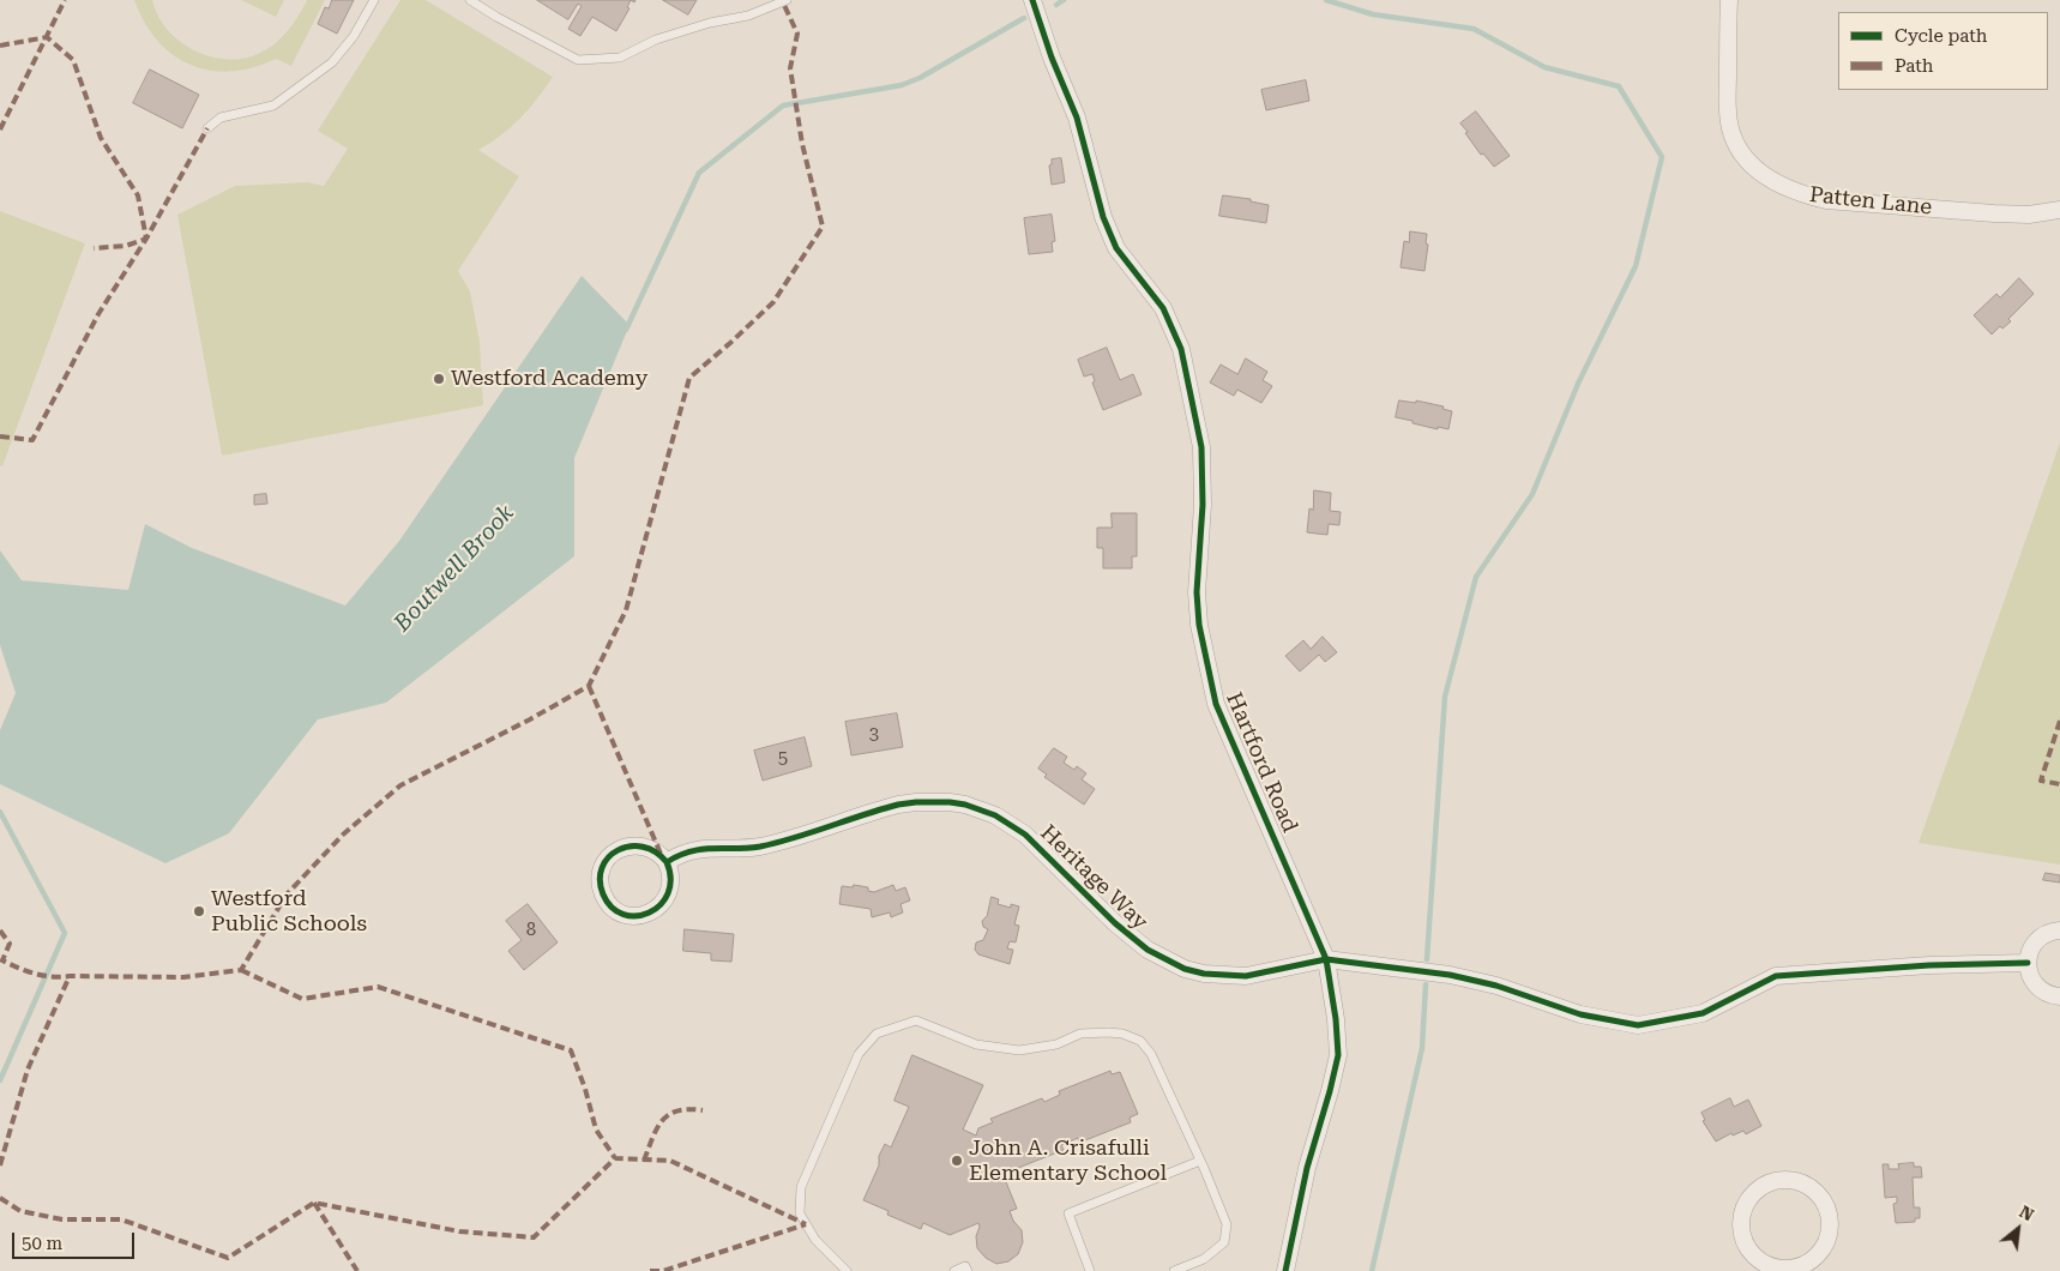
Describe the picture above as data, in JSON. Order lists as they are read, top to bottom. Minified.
{"streets":{"street":["Patten Lane","Hartford Road","Heritage Way"]},"crossings":[["Hartford Road","Heritage Way"]],"water":["Boutwell Brook"],"places":["Westford Academy","Westford Public Schools","John A. Crisafulli Elementary School"],"house_numbers":["3","5","8"],"legend":["Cycle path","Path"],"scale_bar":"50 m","north":"top right"}
